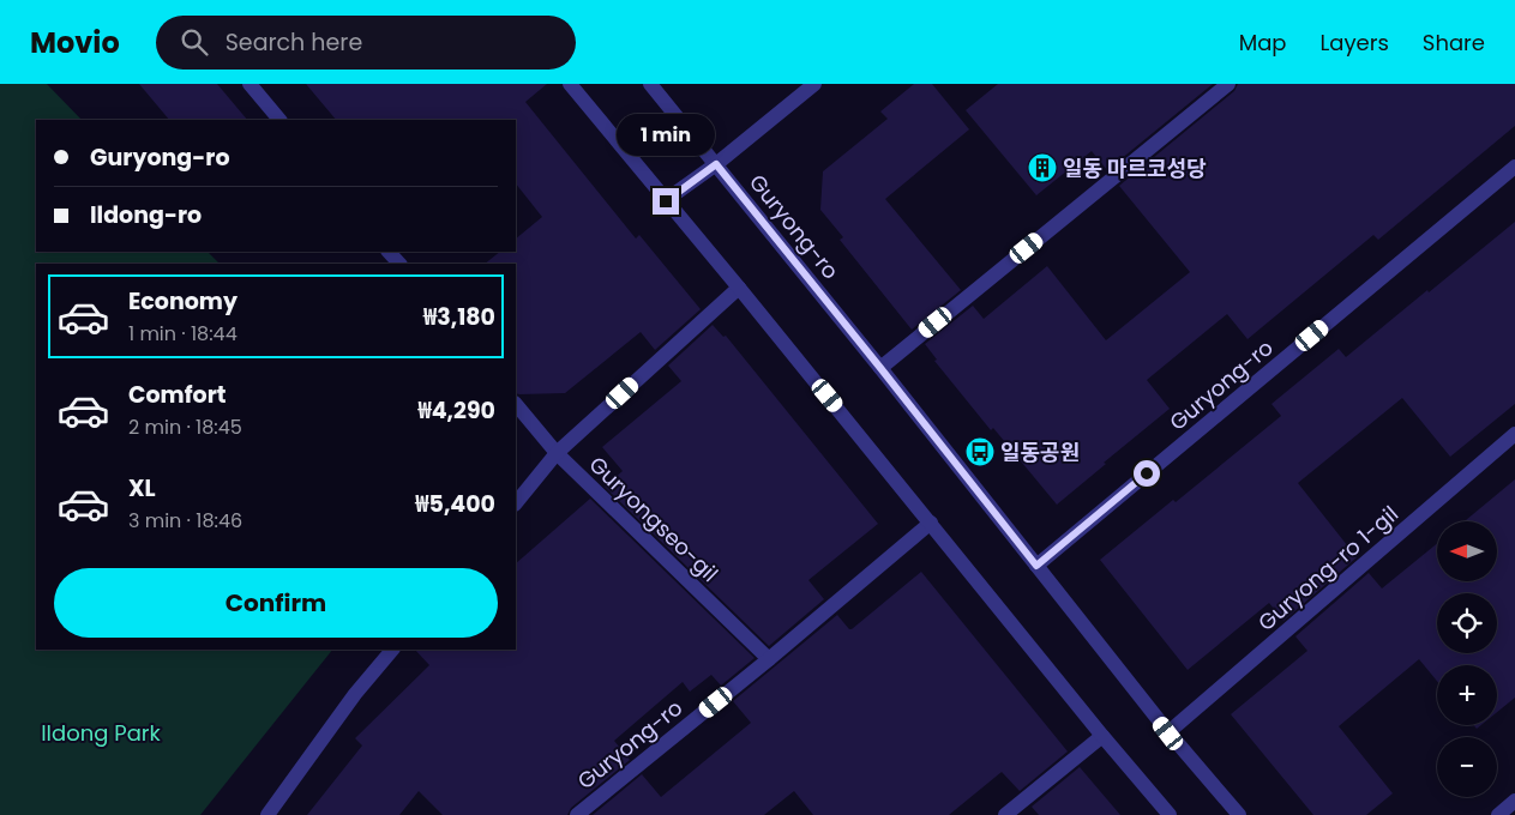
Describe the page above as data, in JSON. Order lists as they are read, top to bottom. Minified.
{"streets":{"street":["Guryong-ro","Guryongseo-gil","Guryong-ro 1-gil"]},"crossings":[["Guryong-ro","Guryongseo-gil"],["Guryong-ro","Guryong-ro 1-gil"]],"parks":["Ildong Park"],"places":{"building":["일동 마르코성당"],"bus stop":["일동공원"]},"north":"left","page":{"header":"Movio","search":"Search here","nav":["Map","Layers","Share"],"bubble":"1 min","banner":["Guryong-ro","Ildong-ro"],"list":[{"name":"Economy","note":"1 min · 18:44","value":"₩3,180"},{"name":"Comfort","note":"2 min · 18:45","value":"₩4,290"},{"name":"XL","note":"3 min · 18:46","value":"₩5,400"}],"map_buttons":["+","−"],"buttons":"Confirm"}}
